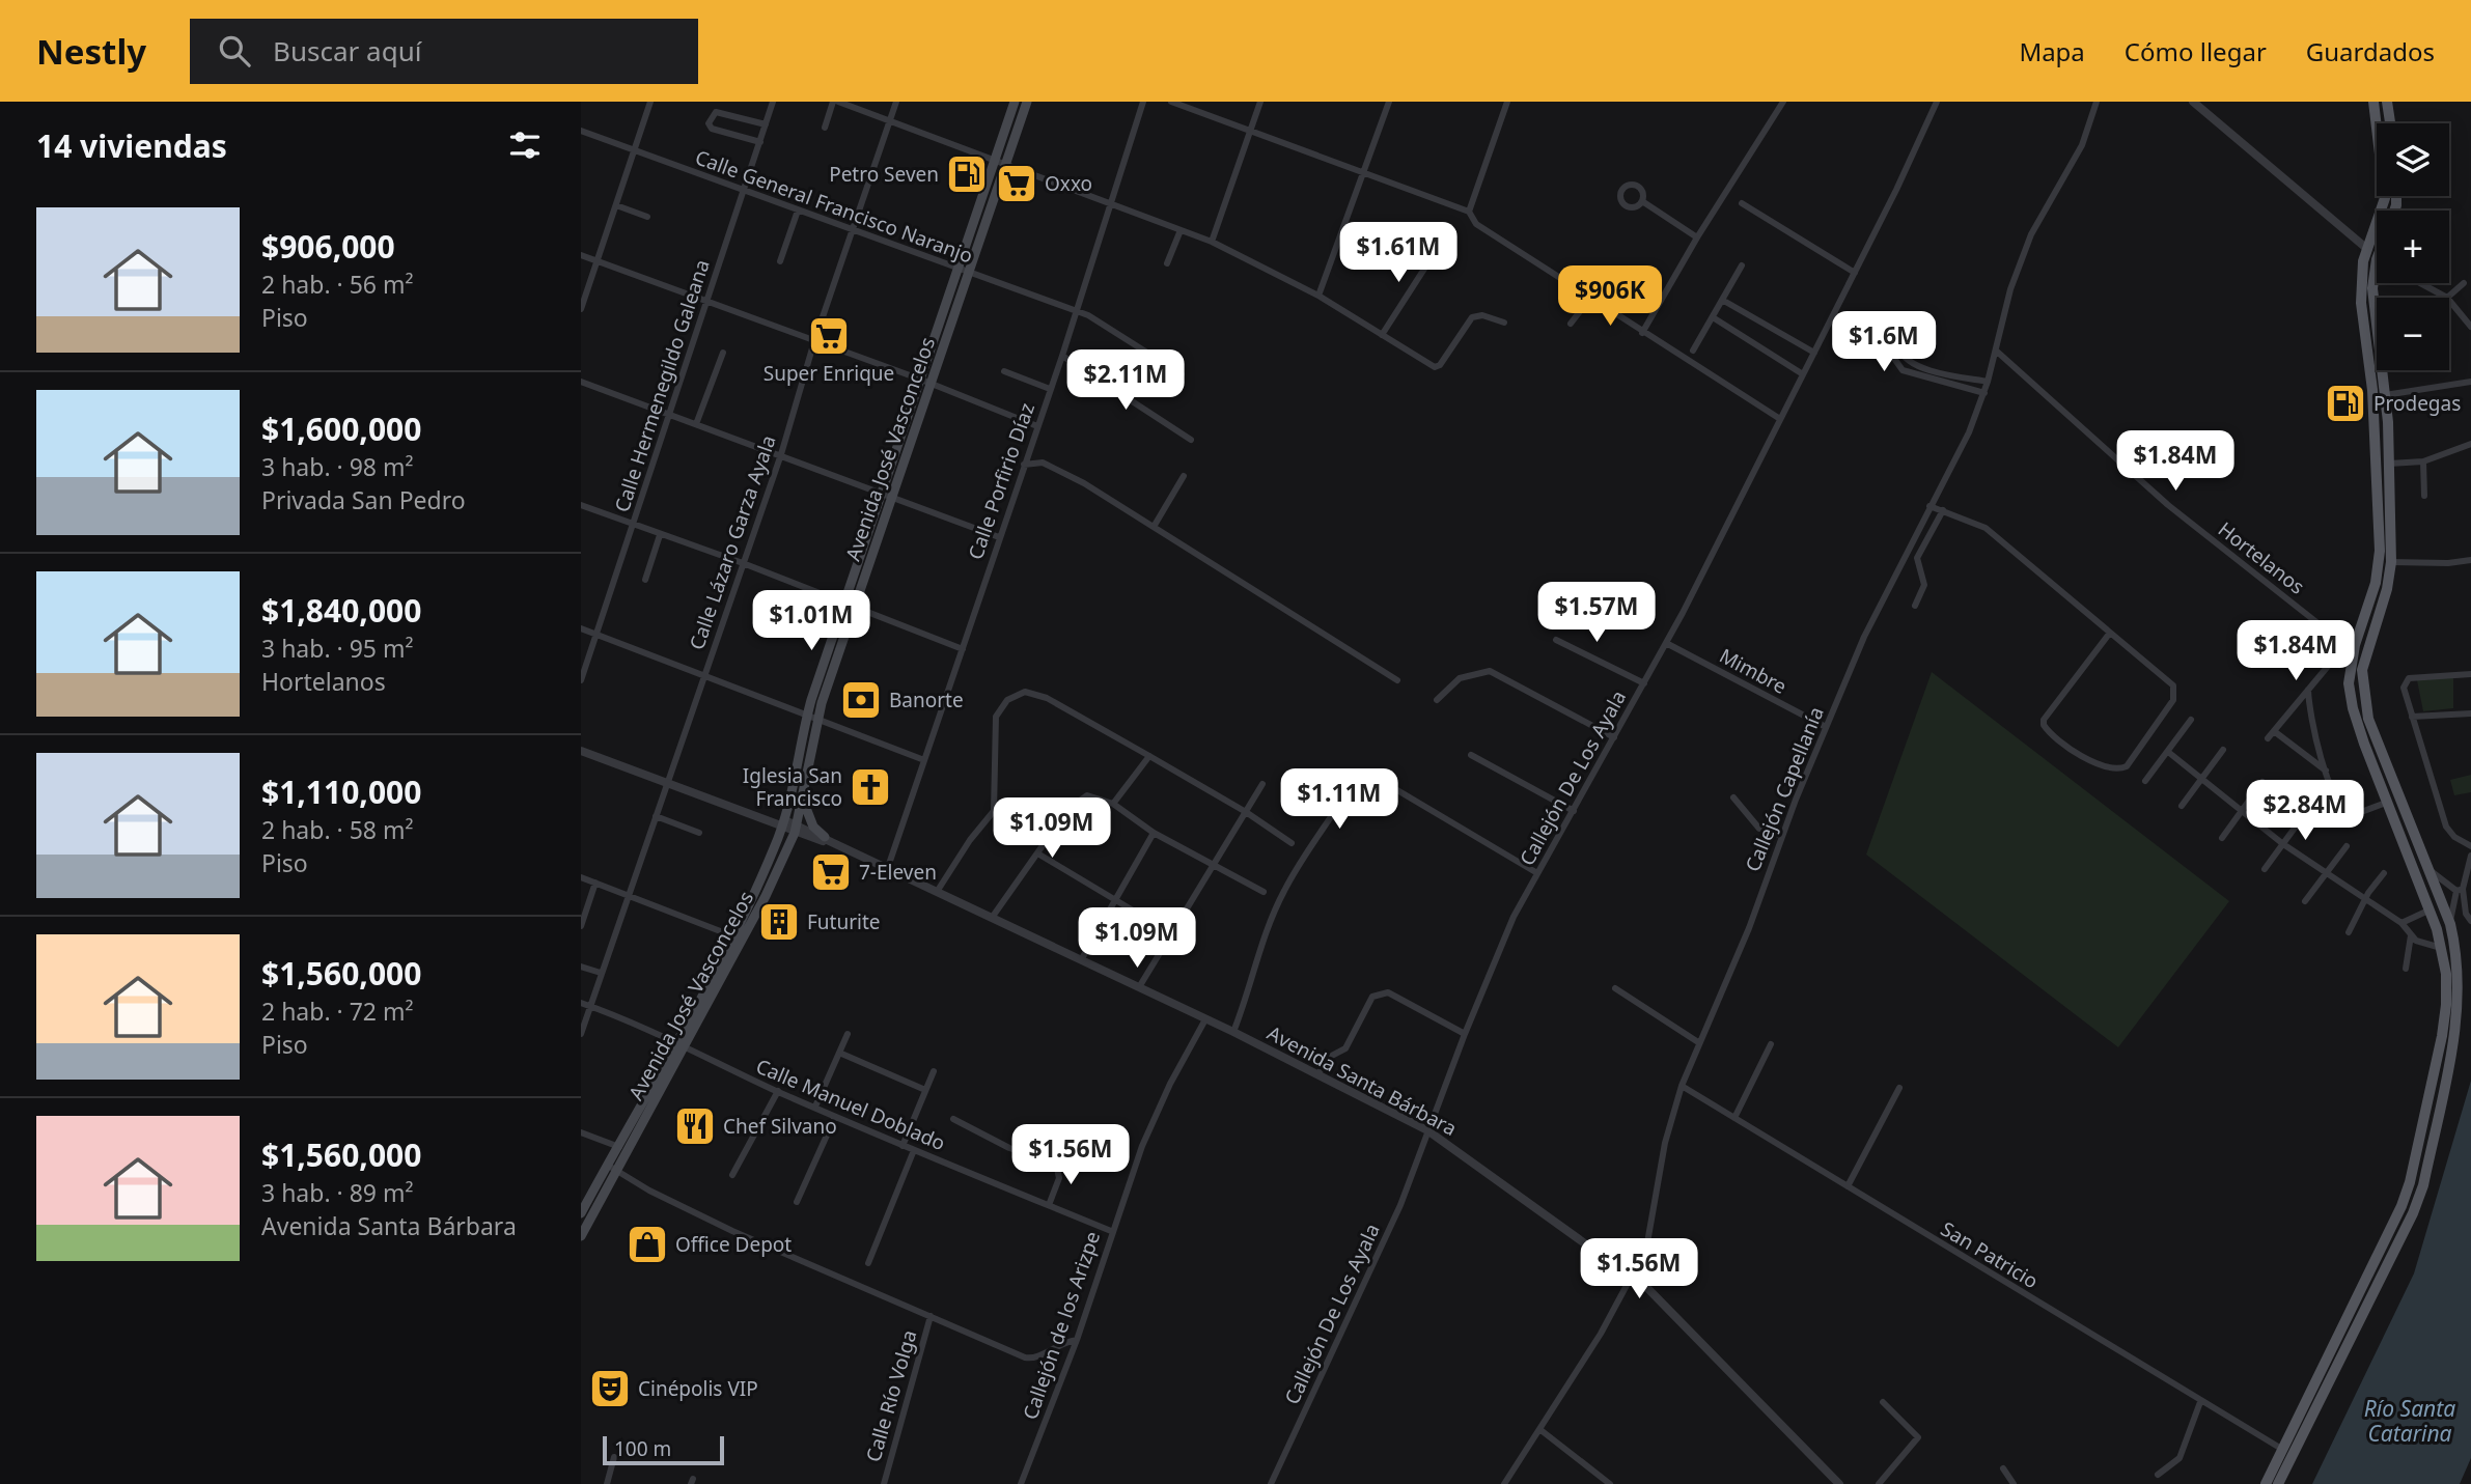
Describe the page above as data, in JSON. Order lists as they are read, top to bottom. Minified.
{"streets":{"main road":["Avenida José Vasconcelos"],"street":["Calle General Francisco Naranjo","Calle Hermenegildo Galeana","Calle Porfirio Díaz","Calle Lázaro Garza Ayala","Hortelanos","Mimbre","Callejón De Los Ayala","Callejón Capellanía","Avenida Santa Bárbara","Calle Manuel Doblado","San Patricio","Callejón de los Arizpe","Calle Río Volga"]},"crossings":[["Calle General Francisco Naranjo","Calle Hermenegildo Galeana"],["Calle General Francisco Naranjo","Avenida José Vasconcelos"],["Calle General Francisco Naranjo","Calle Porfirio Díaz"],["Calle General Francisco Naranjo","Calle Lázaro Garza Ayala"],["Avenida José Vasconcelos","Avenida Santa Bárbara"],["Avenida José Vasconcelos","Calle Manuel Doblado"],["Calle Porfirio Díaz","Avenida Santa Bárbara"],["Calle Lázaro Garza Ayala","Avenida Santa Bárbara"],["Calle Lázaro Garza Ayala","Calle Manuel Doblado"],["Hortelanos","Callejón Capellanía"],["Mimbre","Callejón De Los Ayala"],["Mimbre","Callejón Capellanía"],["Callejón De Los Ayala","Avenida Santa Bárbara"],["Callejón Capellanía","Avenida Santa Bárbara"],["Callejón Capellanía","San Patricio"],["Avenida Santa Bárbara","Callejón de los Arizpe"],["Calle Manuel Doblado","Callejón de los Arizpe"]],"water":["Río Santa Catarina"],"places":{"fuel station":["Petro Seven","Prodegas"],"supermarket":["Oxxo","Super Enrique","7-Eleven"],"bank":["Banorte"],"church":["Iglesia San Francisco"],"building":["Futurite"],"restaurant":["Chef Silvano"],"shop":["Office Depot"],"theatre":["Cinépolis VIP"]},"scale_bar":"100 m","page":{"header":"Nestly","search":"Buscar aquí","nav":["Mapa","Cómo llegar","Guardados"],"heading":"14 viviendas","map_buttons":["+","−"],"list":[{"name":"$906,000","note":"2 hab. · 56 m² · Piso"},{"name":"$1,600,000","note":"3 hab. · 98 m² · Privada San Pedro"},{"name":"$1,840,000","note":"3 hab. · 95 m² · Hortelanos"},{"name":"$1,110,000","note":"2 hab. · 58 m² · Piso"},{"name":"$1,560,000","note":"2 hab. · 72 m² · Piso"},{"name":"$1,560,000","note":"3 hab. · 89 m² · Avenida Santa Bárbara"}],"price":["$1.61M","$906K","$1.6M","$2.11M","$1.84M","$1.57M","$1.01M","$1.84M","$1.11M","$2.84M","$1.09M","$1.09M","$1.56M","$1.56M"],"scale":"100 m"}}
